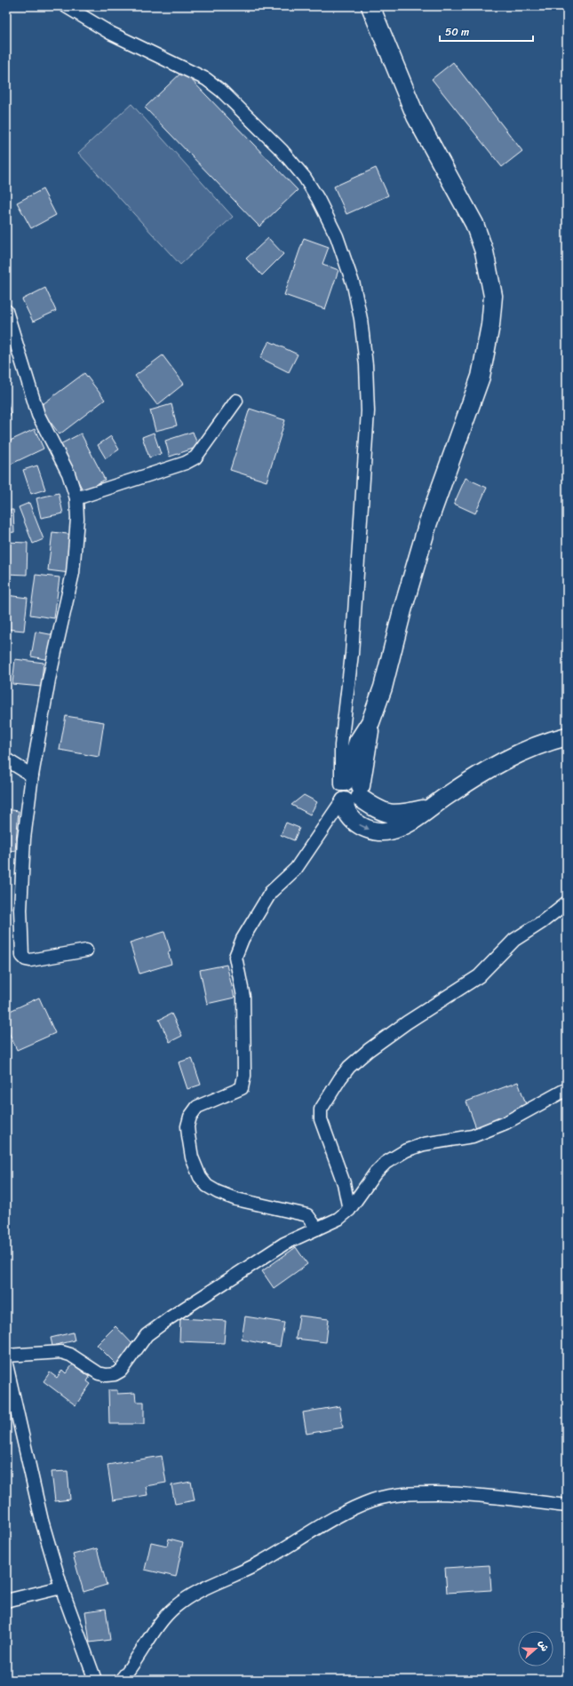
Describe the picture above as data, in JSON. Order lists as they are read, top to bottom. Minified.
{"scale_bar":"50 m","north":"right"}
